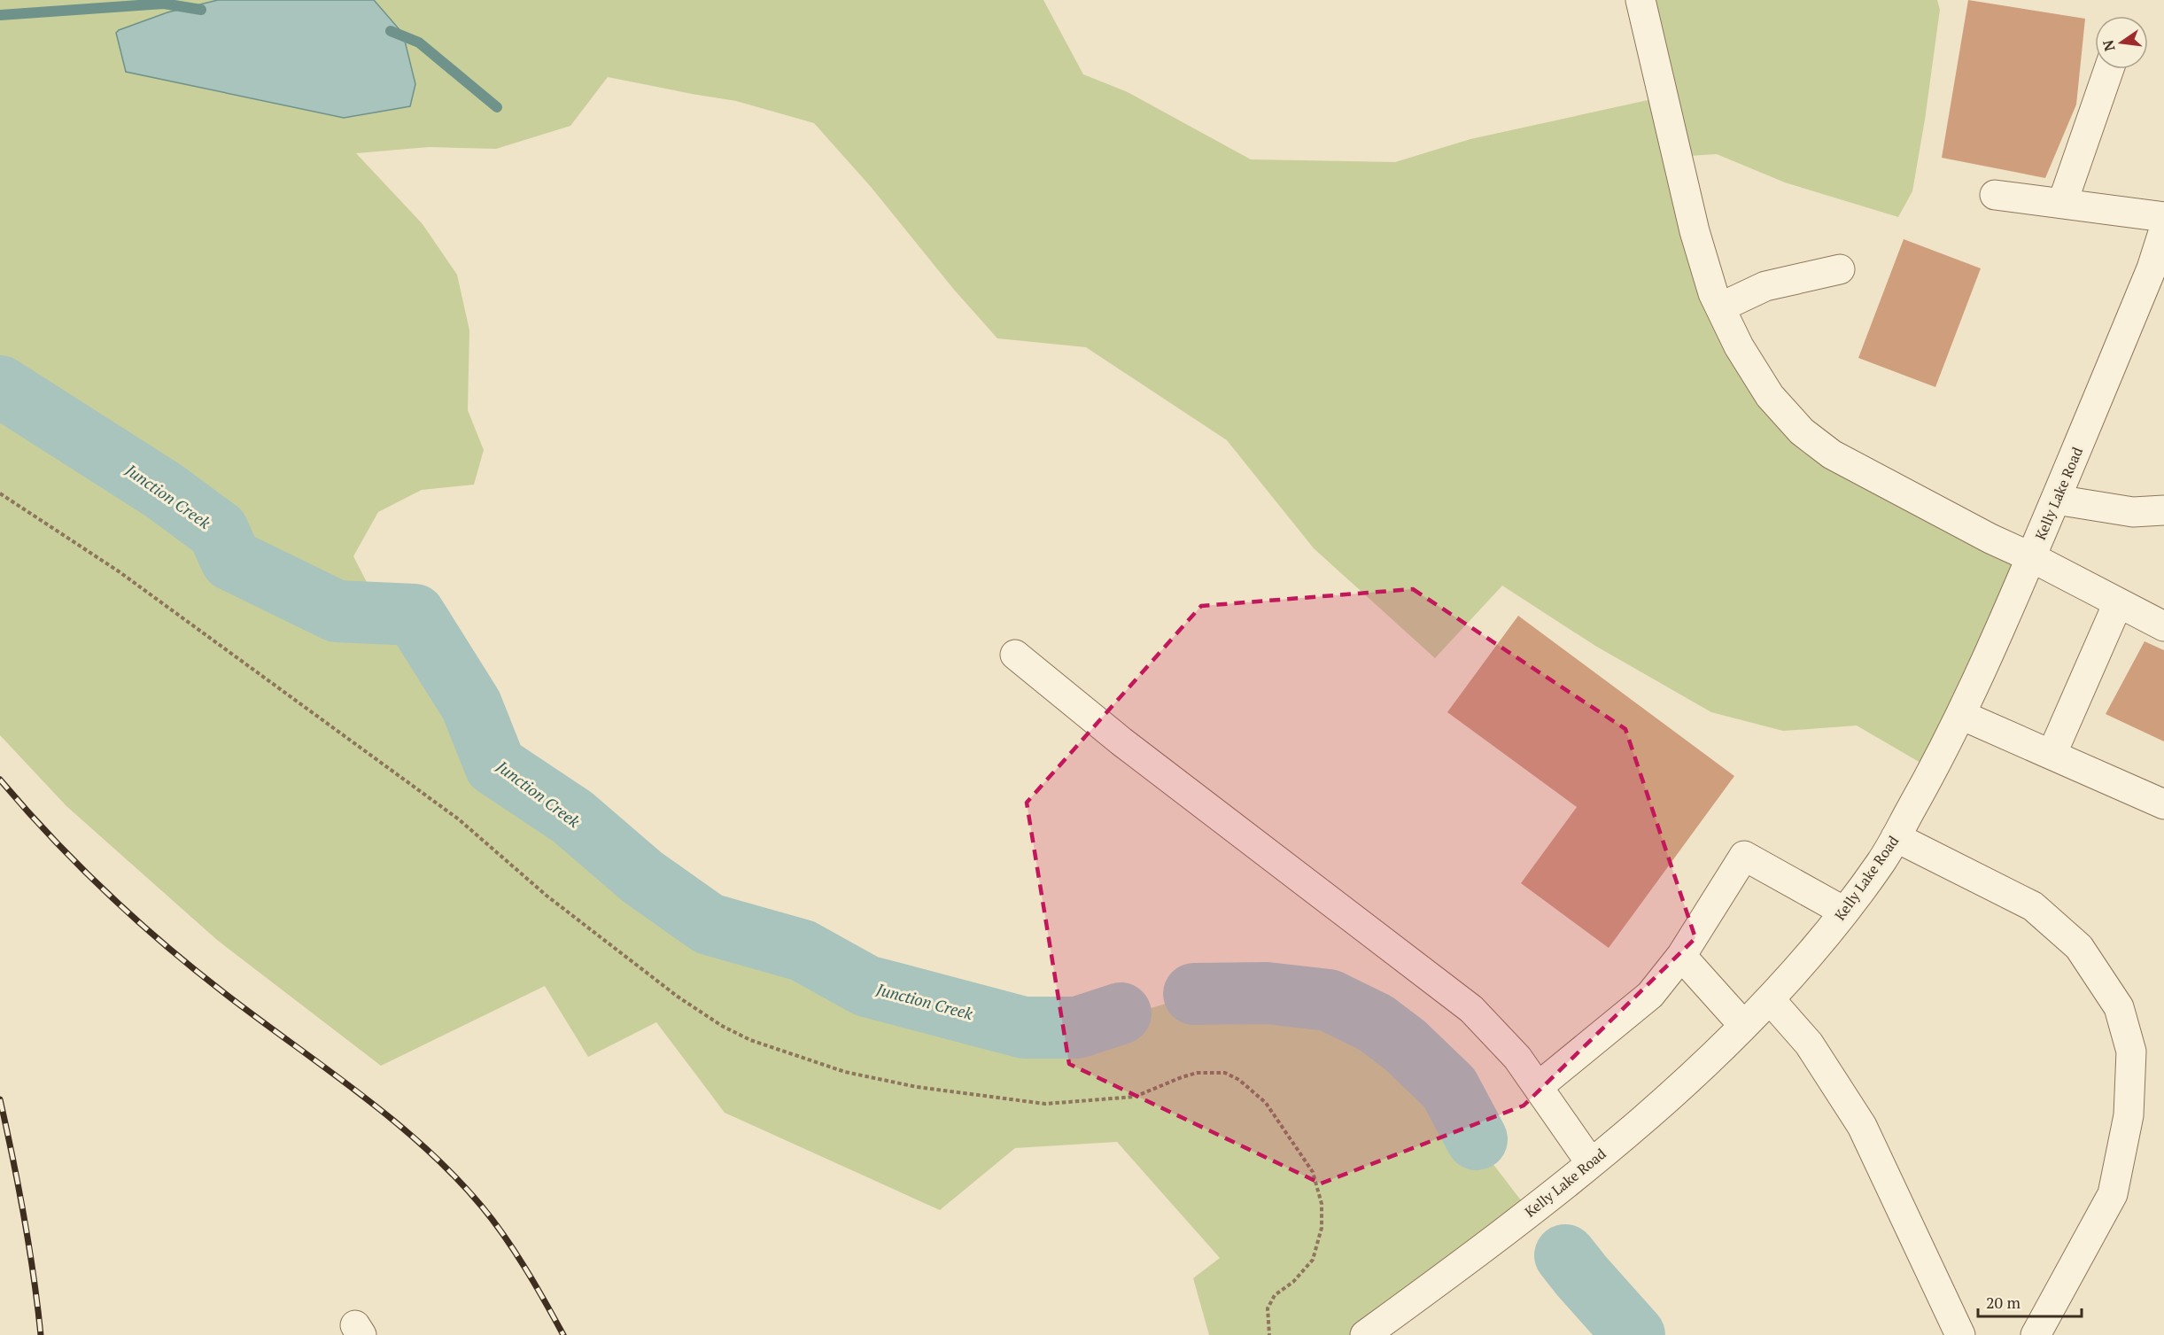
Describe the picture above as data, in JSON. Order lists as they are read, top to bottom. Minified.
{"streets":{"street":["Kelly Lake Road"]},"water":["Junction Creek"],"scale_bar":"20 m","north":"left"}
